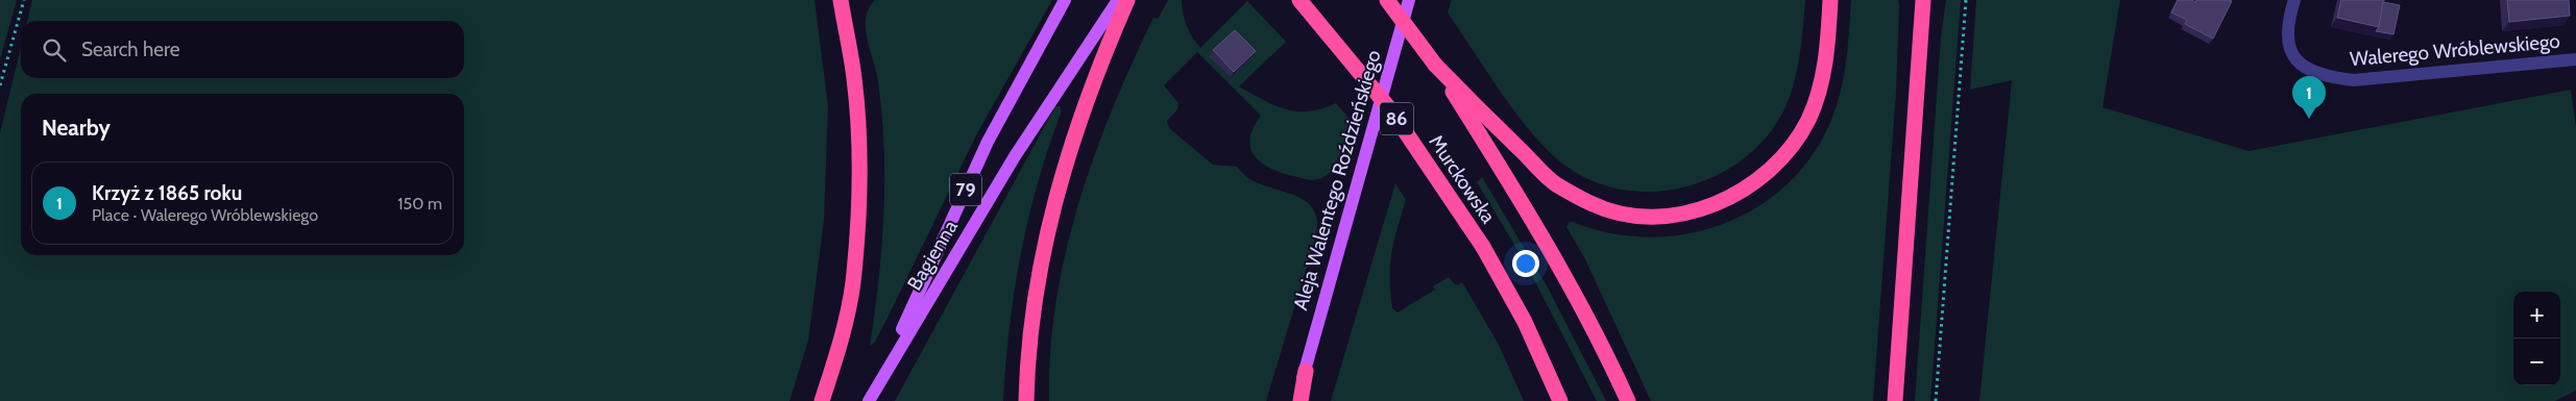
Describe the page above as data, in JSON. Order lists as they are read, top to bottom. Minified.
{"streets":{"highway":["86","Murckowska"],"main road":["Aleja Walentego Roździeńskiego","79","Bagienna"],"street":["Walerego Wróblewskiego"]},"crossings":[["79","Bagienna"]],"page":{"search":"Search here","pins":"1","heading":"Nearby","list":[{"mark":"1","name":"Krzyż z 1865 roku","note":"Place · Walerego Wróblewskiego","value":"150 m"}],"map_buttons":["+","−"]}}
